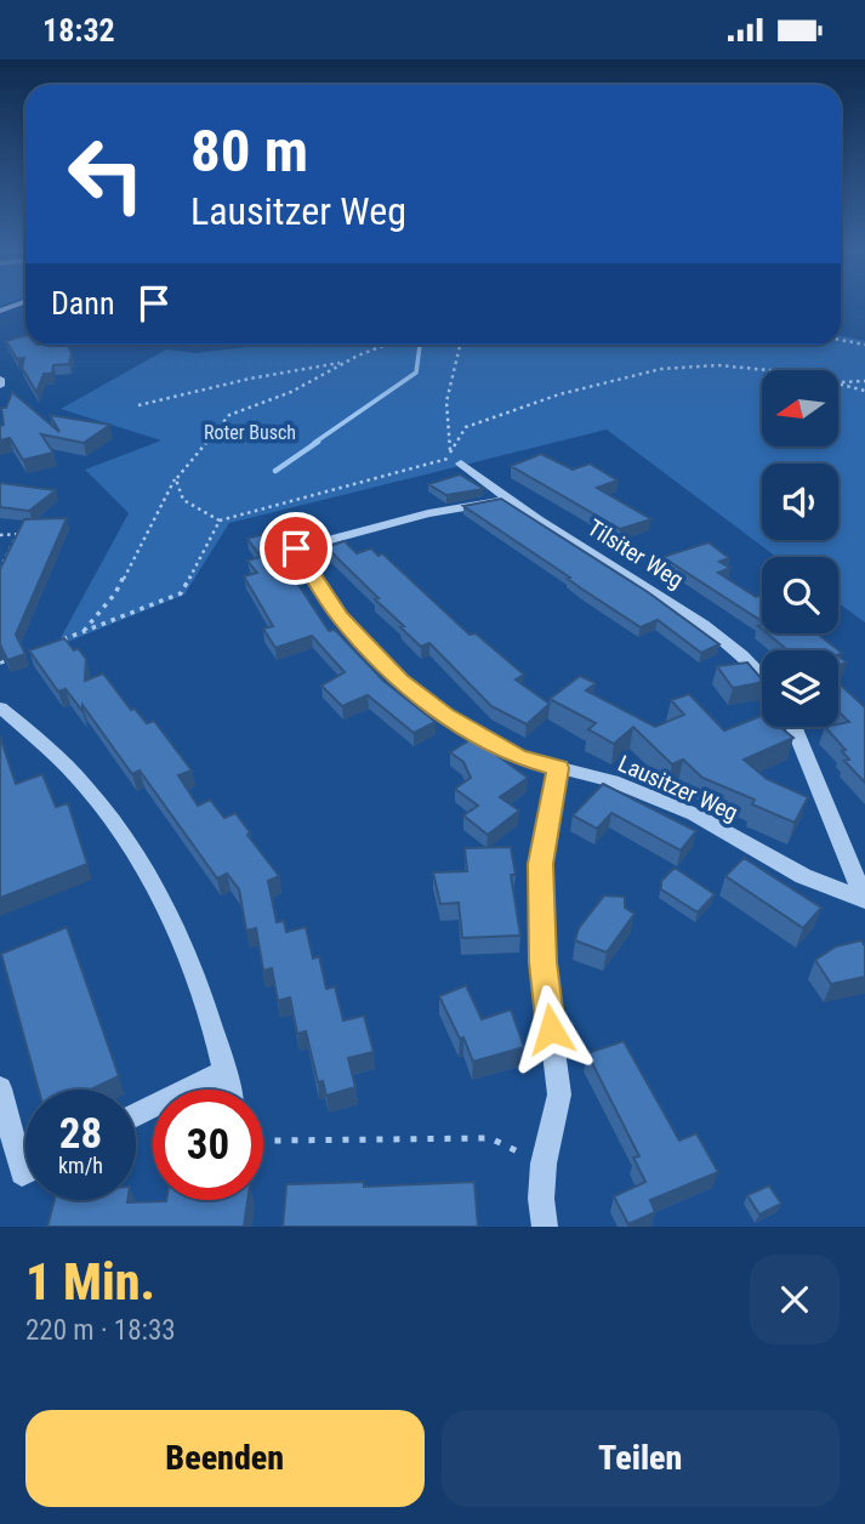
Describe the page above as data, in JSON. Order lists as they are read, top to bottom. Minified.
{"streets":{"street":["Tilsiter Weg","Lausitzer Weg"]},"parks":["Roter Busch"],"north":"left","page":{"status":"18:32","turn":["80 m","Lausitzer Weg"],"then":"Dann","speed":"28 km/h","limit":"30","heading":["1 Min.","220 m · 18:33"],"buttons":["Beenden","Teilen"]}}
